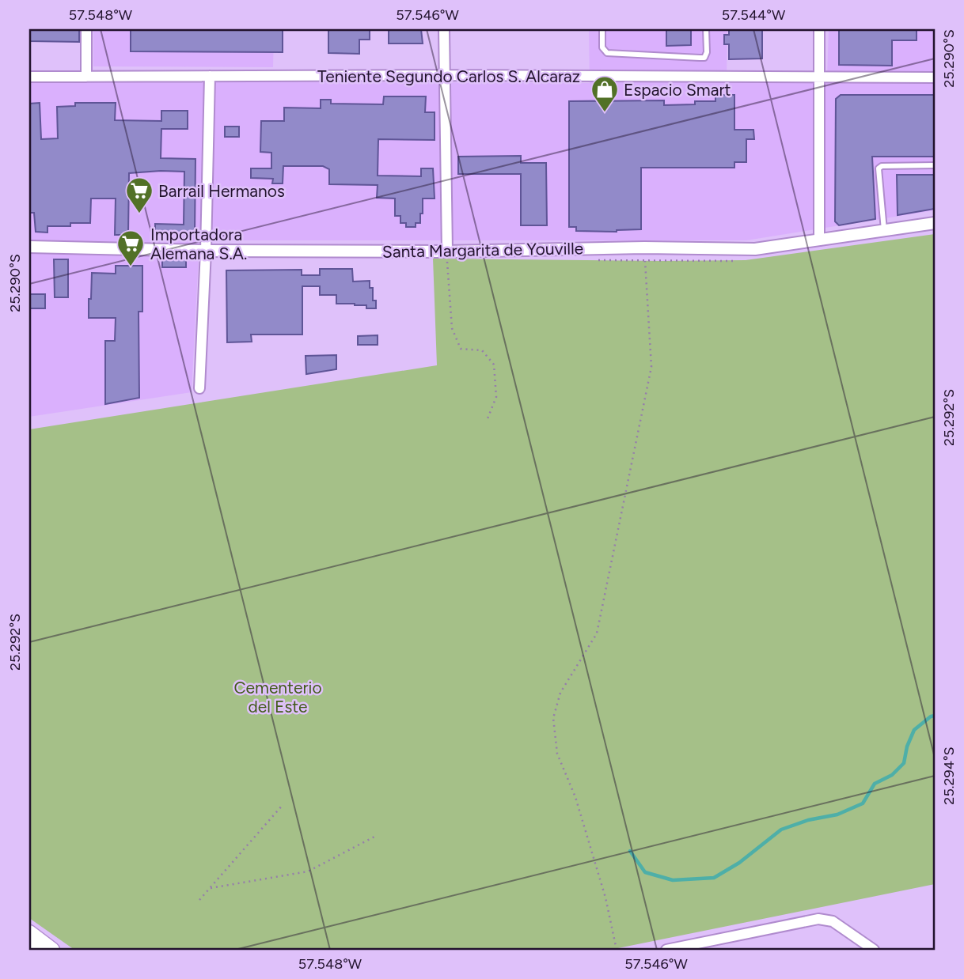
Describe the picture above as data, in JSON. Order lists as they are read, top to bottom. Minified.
{"streets":{"street":["Teniente Segundo Carlos S. Alcaraz","Santa Margarita de Youville"]},"parks":["Cementerio del Este"],"places":{"shop":["Espacio Smart"],"supermarket":["Barrail Hermanos","Importadora Alemana S.A."]},"coordinates":["57.548°W","57.546°W","57.544°W","25.290°S","25.292°S","25.294°S"]}
